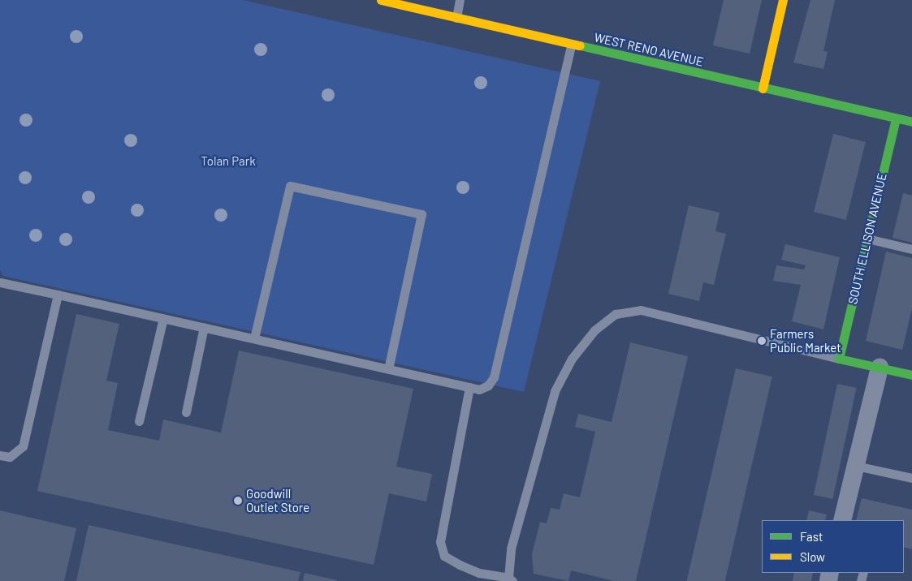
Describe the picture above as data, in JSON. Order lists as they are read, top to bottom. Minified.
{"streets":{"main road":["WEST RENO AVENUE","SOUTH ELLISON AVENUE"]},"crossings":[["WEST RENO AVENUE","SOUTH ELLISON AVENUE"]],"parks":["Tolan Park"],"places":["Farmers Public Market","Goodwill Outlet Store"],"legend":["Fast","Slow"]}
